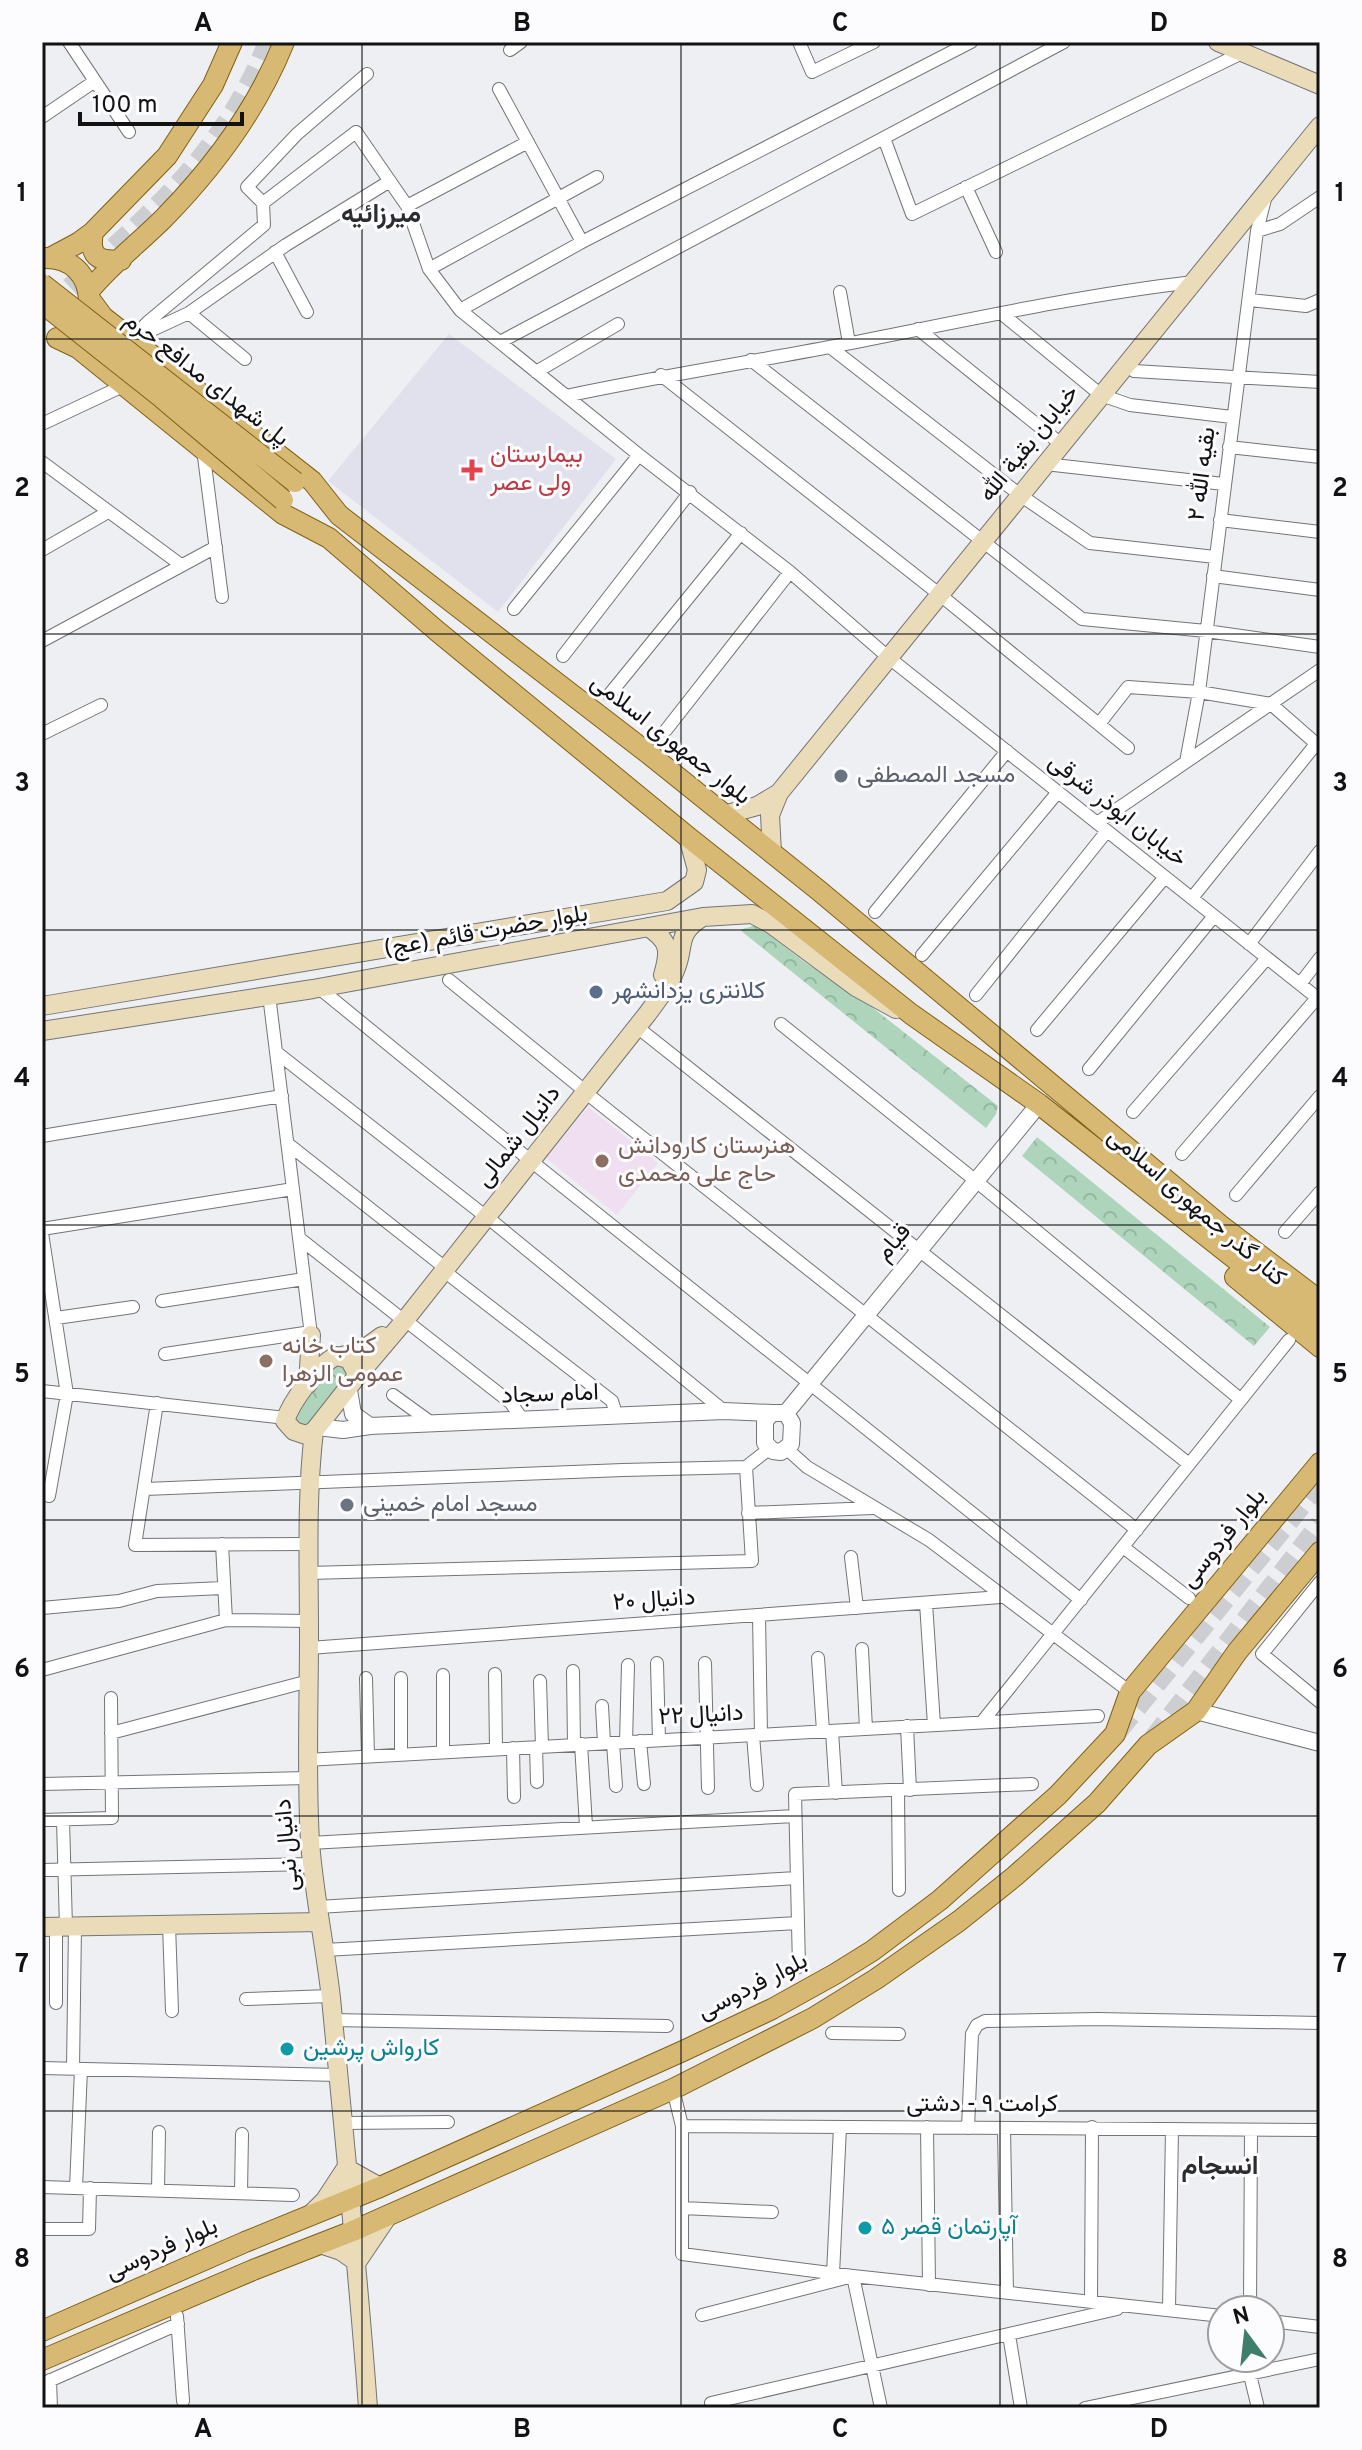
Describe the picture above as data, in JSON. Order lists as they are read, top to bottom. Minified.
{"streets":{"main road":["پل شهدای مدافع حرم","خیابان بقیة الله","بلوار جمهوری اسلامی","بلوار حضرت قائم (عج)","دانیال شمالی","کنار گذر جمهوری اسلامی","بلوار فردوسی","دانیال نبی"],"street":["بقیه الله ۲","خیابان ابوذر شرقی","قیام","امام سجاد","دانیال ۲۰","دانیال ۲۲","کرامت ۹ - دشتی"]},"crossings":[["پل شهدای مدافع حرم","بلوار جمهوری اسلامی"],["خیابان بقیة الله","بقیه الله ۲"],["خیابان بقیة الله","بلوار جمهوری اسلامی"],["خیابان بقیة الله","خیابان ابوذر شرقی"],["بلوار حضرت قائم (عج)","دانیال شمالی"],["دانیال شمالی","امام سجاد"],["دانیال شمالی","دانیال نبی"],["قیام","امام سجاد"],["امام سجاد","دانیال نبی"],["بلوار فردوسی","دانیال نبی"],["دانیال ۲۰","دانیال نبی"],["دانیال ۲۲","دانیال نبی"]],"districts":["میرزائیه","انسجام"],"places":{"health":["بیمارستان ولی عصر"],"other":["مسجد المصطفی","کلانتری یزدانشهر","هنرستان کارودانش حاج علی محمدی","کتاب خانه عمومی الزهرا","مسجد امام خمینی","کارواش پرشین","آپارتمان قصر ۵"]},"scale_bar":"100 m","north":"top","grid":{"columns":["A","B","C","D"],"rows":["1","2","3","4","5","6","7","8"]}}
